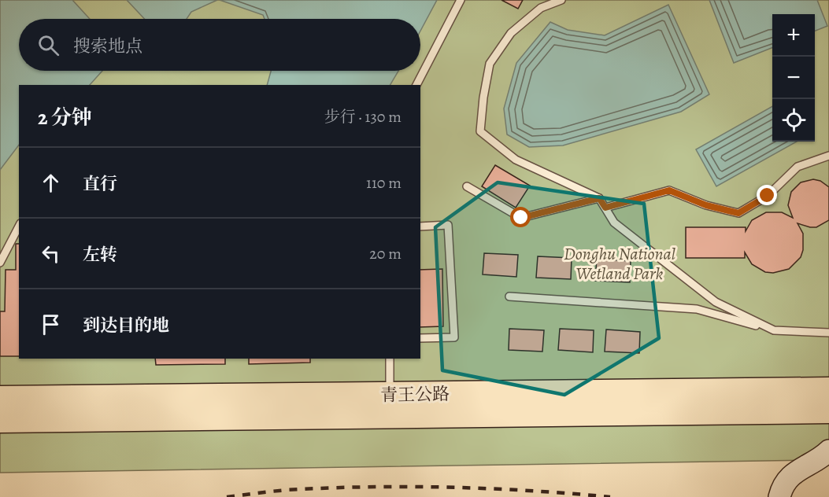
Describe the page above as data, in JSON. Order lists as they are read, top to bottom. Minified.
{"streets":{"main road":["青王公路"]},"parks":["Donghu National Wetland Park"],"page":{"map_buttons":["+","−"],"search":"搜索地点","heading":["2 分钟","步行 · 130 m"],"list":[["直行","110 m"],["左转","20 m"],"到达目的地"]}}
